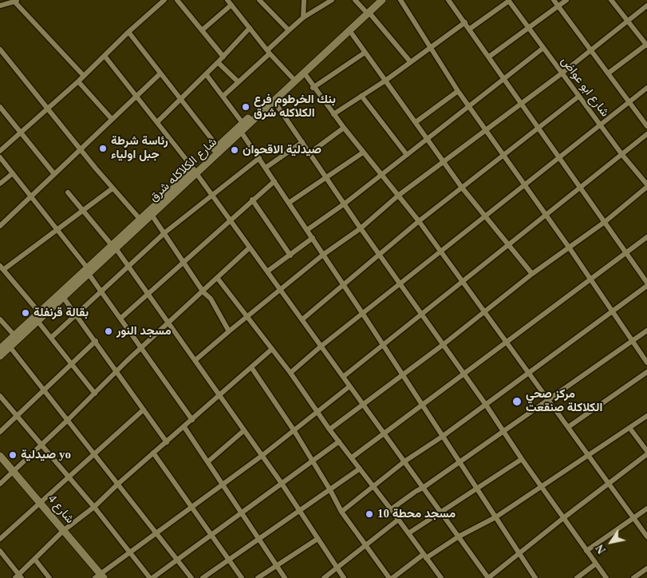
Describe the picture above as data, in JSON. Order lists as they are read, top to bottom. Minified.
{"streets":{"street":["شارع ابو عواض","شارع الكلاكله شرق","شارع 4"]},"places":["بنك الخرطوم فرع الكلاكله شرق","رئاسة شرطة جبل اولياء","صيدلية الاقحوان","بقالة قرنفلة","مسجد النور","مركز صحي الكلاكلة صنقعت","صيدلية yo","مسجد محطة 10"],"north":"bottom left"}
